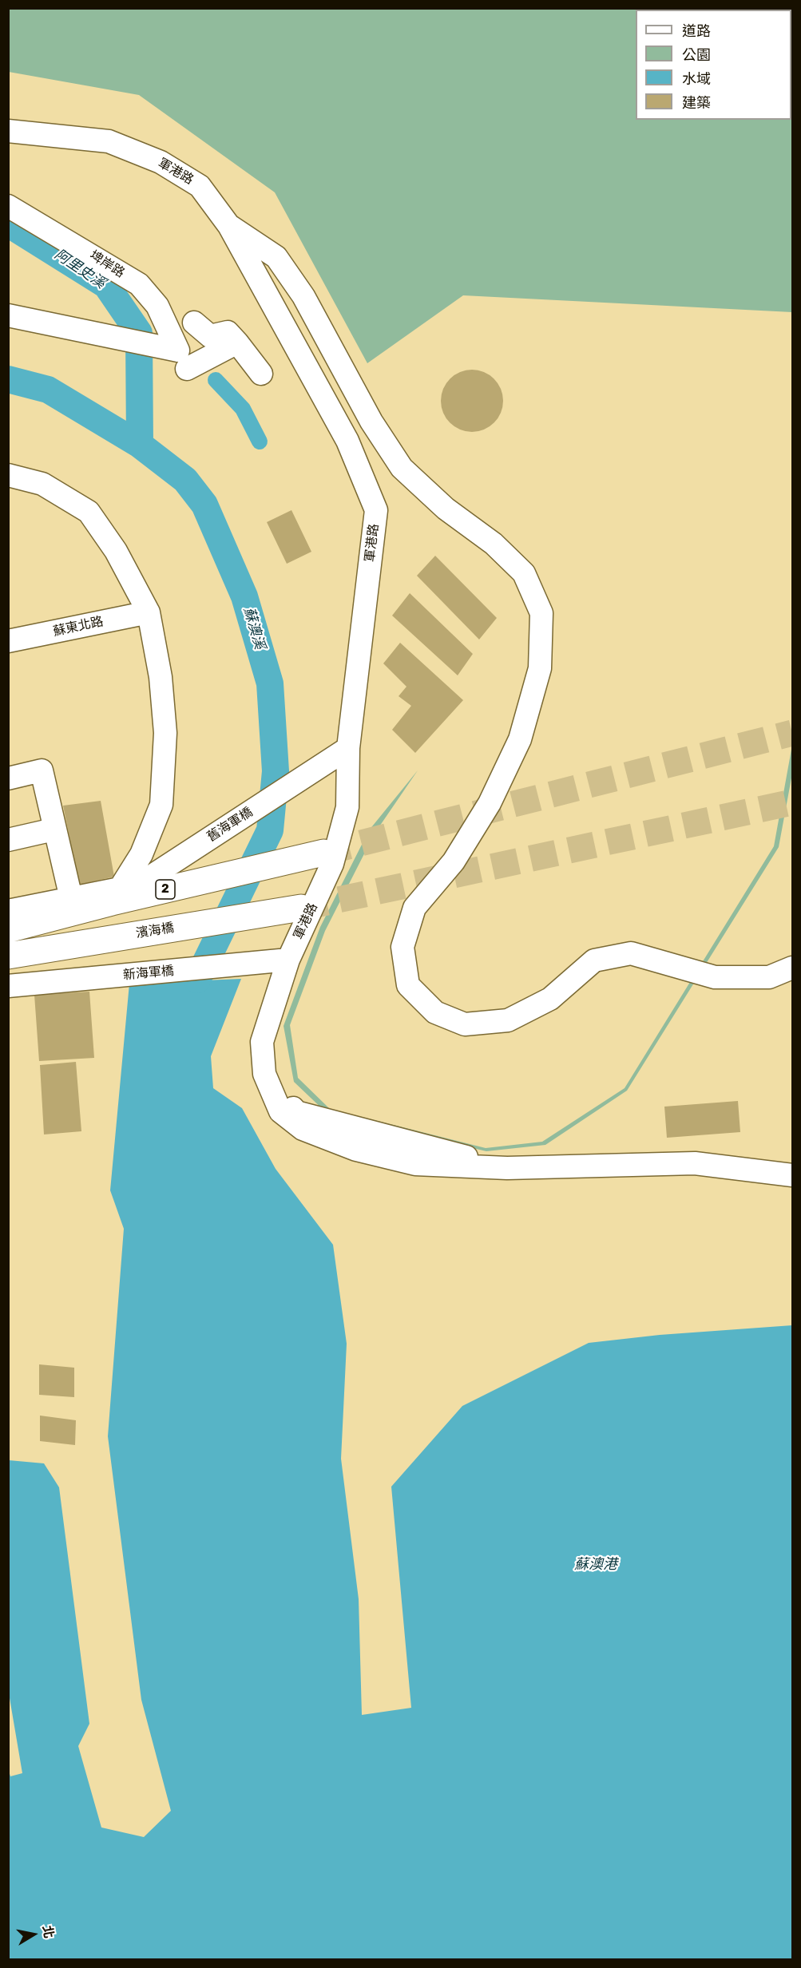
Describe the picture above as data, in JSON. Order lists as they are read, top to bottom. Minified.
{"streets":{"main road":["2","濱海橋"],"street":["軍港路","埤岸路","蘇東北路","舊海軍橋","新海軍橋"]},"crossings":[["軍港路","舊海軍橋"],["軍港路","新海軍橋"],["舊海軍橋","2"]],"water":["阿里史溪","蘇澳溪","蘇澳港"],"legend":["道路","公園","水域","建築"],"north":"right"}
